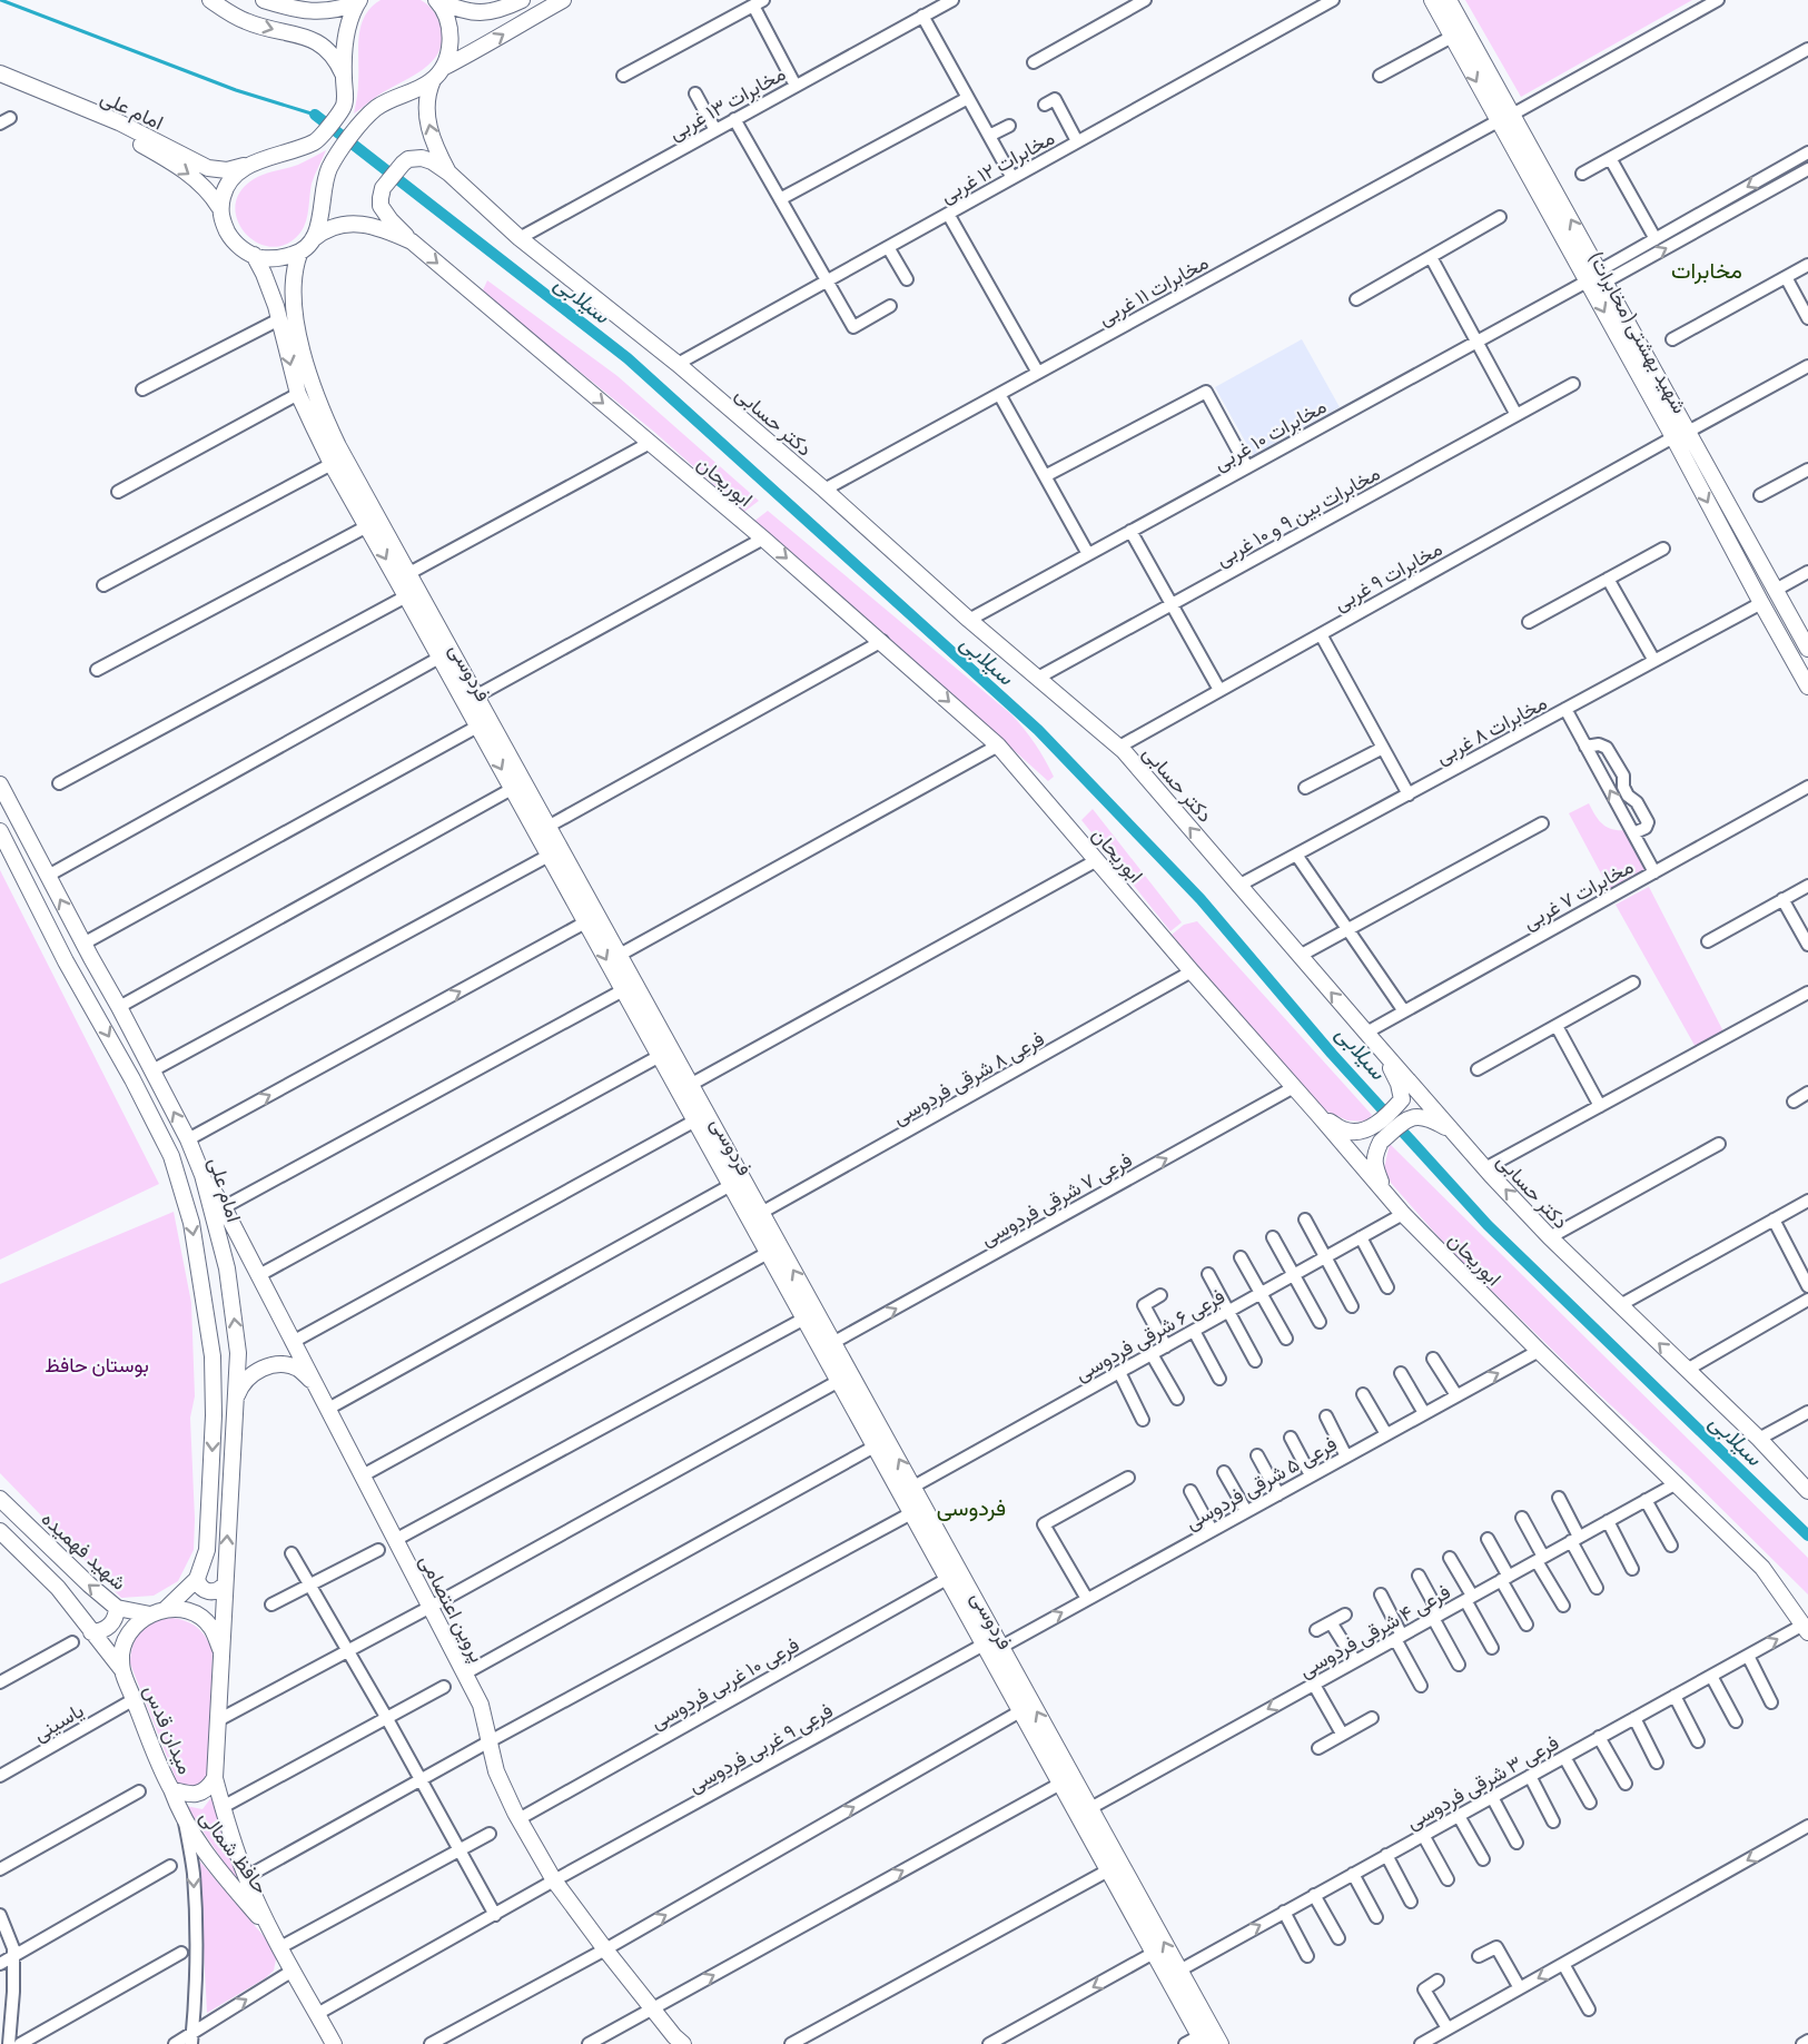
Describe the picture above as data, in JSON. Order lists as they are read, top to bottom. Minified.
{"streets":{"main road":["امام علی","شهید بهشتی (مخابرات)","دکتر حسابی","ابوریحان","فردوسی","شهید فهمیده","پروین اعتصامی","میدان قدس","حافظ شمالی"],"street":["مخابرات ۱۳ غربی","مخابرات ۱۲ غربی","مخابرات ۱۱ غربی","مخابرات ۱۰ غربی","مخابرات بین ۹ و ۱۰ غربی","مخابرات ۹ غربی","مخابرات ۸ غربی","مخابرات ۷ غربی","فرعی ۸ شرقی فردوسی","فرعی ۷ شرقی فردوسی","فرعی ۶ شرقی فردوسی","فرعی ۵ شرقی فردوسی","فرعی ۴ شرقی فردوسی","فرعی ۱۰ غربی فردوسی","یاسینی","فرعی ۹ غربی فردوسی","فرعی ۳ شرقی فردوسی"]},"crossings":[["مخابرات ۱۳ غربی","دکتر حسابی"],["امام علی","فردوسی"],["امام علی","پروین اعتصامی"],["امام علی","میدان قدس"],["مخابرات ۱۲ غربی","دکتر حسابی"],["مخابرات ۱۱ غربی","شهید بهشتی (مخابرات)"],["مخابرات ۱۱ غربی","دکتر حسابی"],["شهید بهشتی (مخابرات)","مخابرات ۱۰ غربی"],["شهید بهشتی (مخابرات)","مخابرات ۹ غربی"],["شهید بهشتی (مخابرات)","مخابرات ۸ غربی"],["دکتر حسابی","مخابرات ۱۰ غربی"],["دکتر حسابی","مخابرات بین ۹ و ۱۰ غربی"],["دکتر حسابی","مخابرات ۹ غربی"],["دکتر حسابی","مخابرات ۸ غربی"],["دکتر حسابی","مخابرات ۷ غربی"],["ابوریحان","فرعی ۸ شرقی فردوسی"],["ابوریحان","فرعی ۷ شرقی فردوسی"],["ابوریحان","فرعی ۶ شرقی فردوسی"],["ابوریحان","فرعی ۵ شرقی فردوسی"],["ابوریحان","فرعی ۴ شرقی فردوسی"],["ابوریحان","فرعی ۳ شرقی فردوسی"],["فردوسی","فرعی ۸ شرقی فردوسی"],["فردوسی","فرعی ۷ شرقی فردوسی"],["فردوسی","فرعی ۶ شرقی فردوسی"],["فردوسی","فرعی ۵ شرقی فردوسی"],["فردوسی","فرعی ۴ شرقی فردوسی"],["فردوسی","فرعی ۱۰ غربی فردوسی"],["فردوسی","فرعی ۹ غربی فردوسی"],["فردوسی","فرعی ۳ شرقی فردوسی"],["شهید فهمیده","میدان قدس"],["پروین اعتصامی","فرعی ۱۰ غربی فردوسی"],["پروین اعتصامی","فرعی ۹ غربی فردوسی"],["یاسینی","میدان قدس"],["میدان قدس","حافظ شمالی"],["فرعی ۹ غربی فردوسی","حافظ شمالی"]],"one_way":["فرعی ۷ شرقی فردوسی","فرعی ۴ شرقی فردوسی"],"districts":["مخابرات","فردوسی"],"water":["سیلابی"],"parks":["بوستان حافظ"]}
